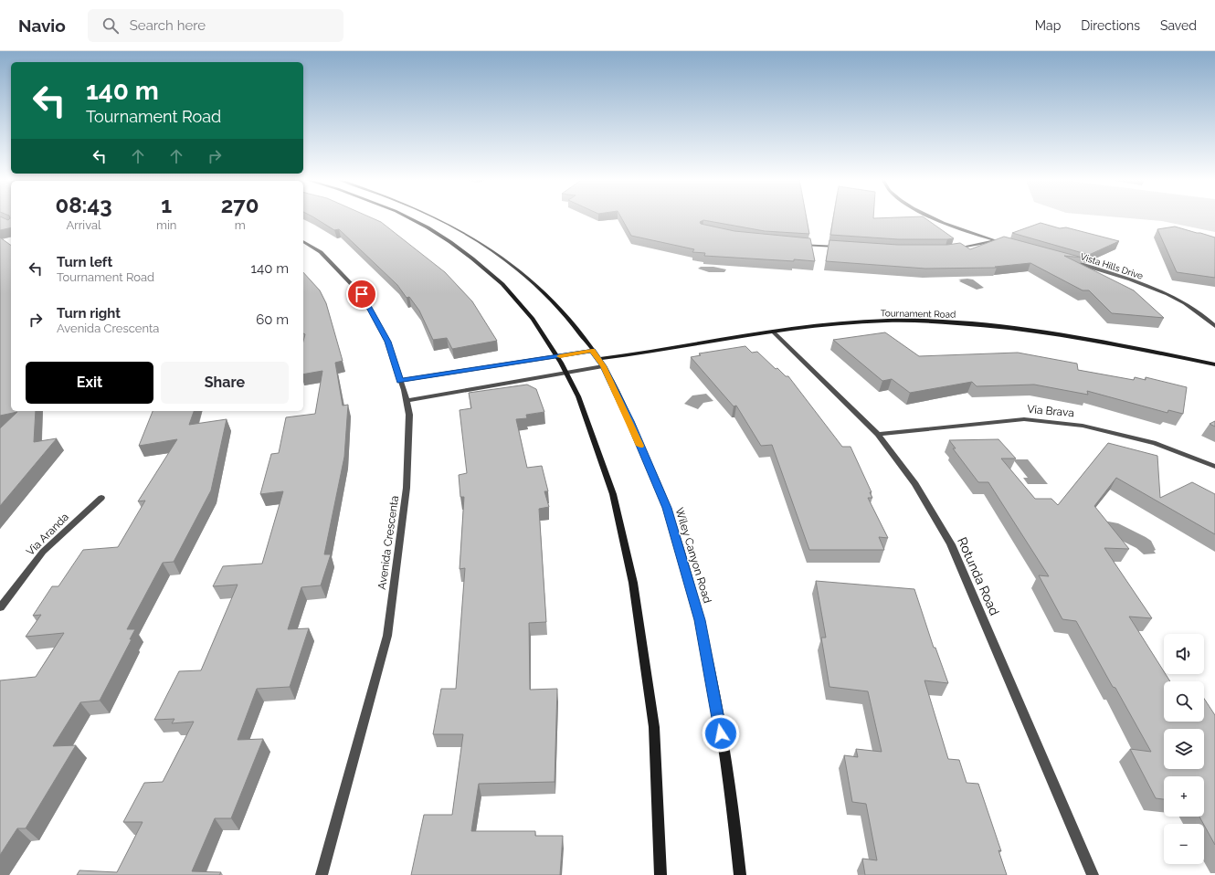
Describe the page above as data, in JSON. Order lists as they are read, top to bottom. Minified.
{"streets":{"main road":["Tournament Road","Wiley Canyon Road"],"street":["Vista Hills Drive","Via Brava","Via Aranda","Avenida Crescenta","Rotunda Road"]},"crossings":[["Tournament Road","Avenida Crescenta"],["Tournament Road","Wiley Canyon Road"],["Tournament Road","Rotunda Road"],["Via Brava","Rotunda Road"]],"page":{"header":"Navio","search":"Search here","nav":["Map","Directions","Saved"],"turn":["140 m","Tournament Road"],"eta":["08:43","Arrival","1","min","270","m"],"list":[{"name":"Turn left","note":"Tournament Road","value":"140 m"},{"name":"Turn right","note":"Avenida Crescenta","value":"60 m"}],"buttons":["Exit","Share"],"map_buttons":["+","−"]}}
